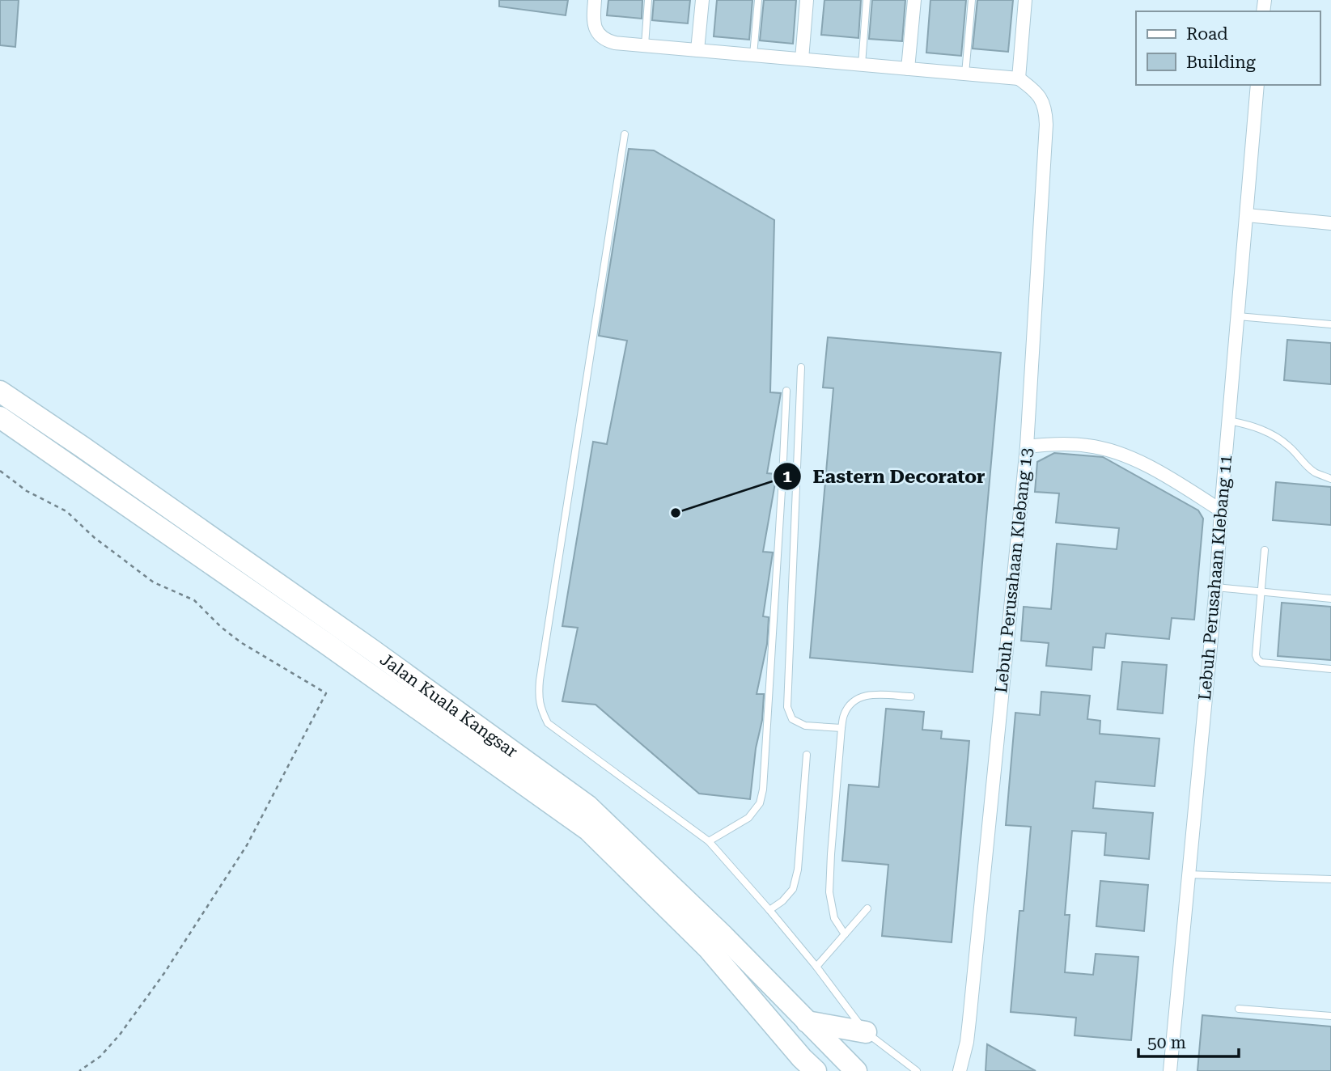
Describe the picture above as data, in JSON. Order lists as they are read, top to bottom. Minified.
{"streets":{"highway":["Jalan Kuala Kangsar"],"street":["Lebuh Perusahaan Klebang 13","Lebuh Perusahaan Klebang 11"]},"places":["Eastern Decorator"],"legend":["Road","Building"],"scale_bar":"50 m"}
